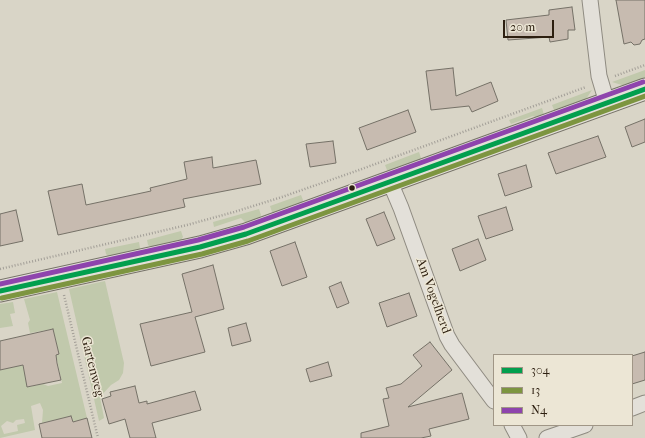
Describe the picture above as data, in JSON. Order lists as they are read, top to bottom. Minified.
{"streets":{"street":["Am Vogelherd"],"path":["Gartenweg"]},"lines":["transit line N4","transit line 304","transit line 13"],"legend":["304","13","N4"],"scale_bar":"20 m"}
